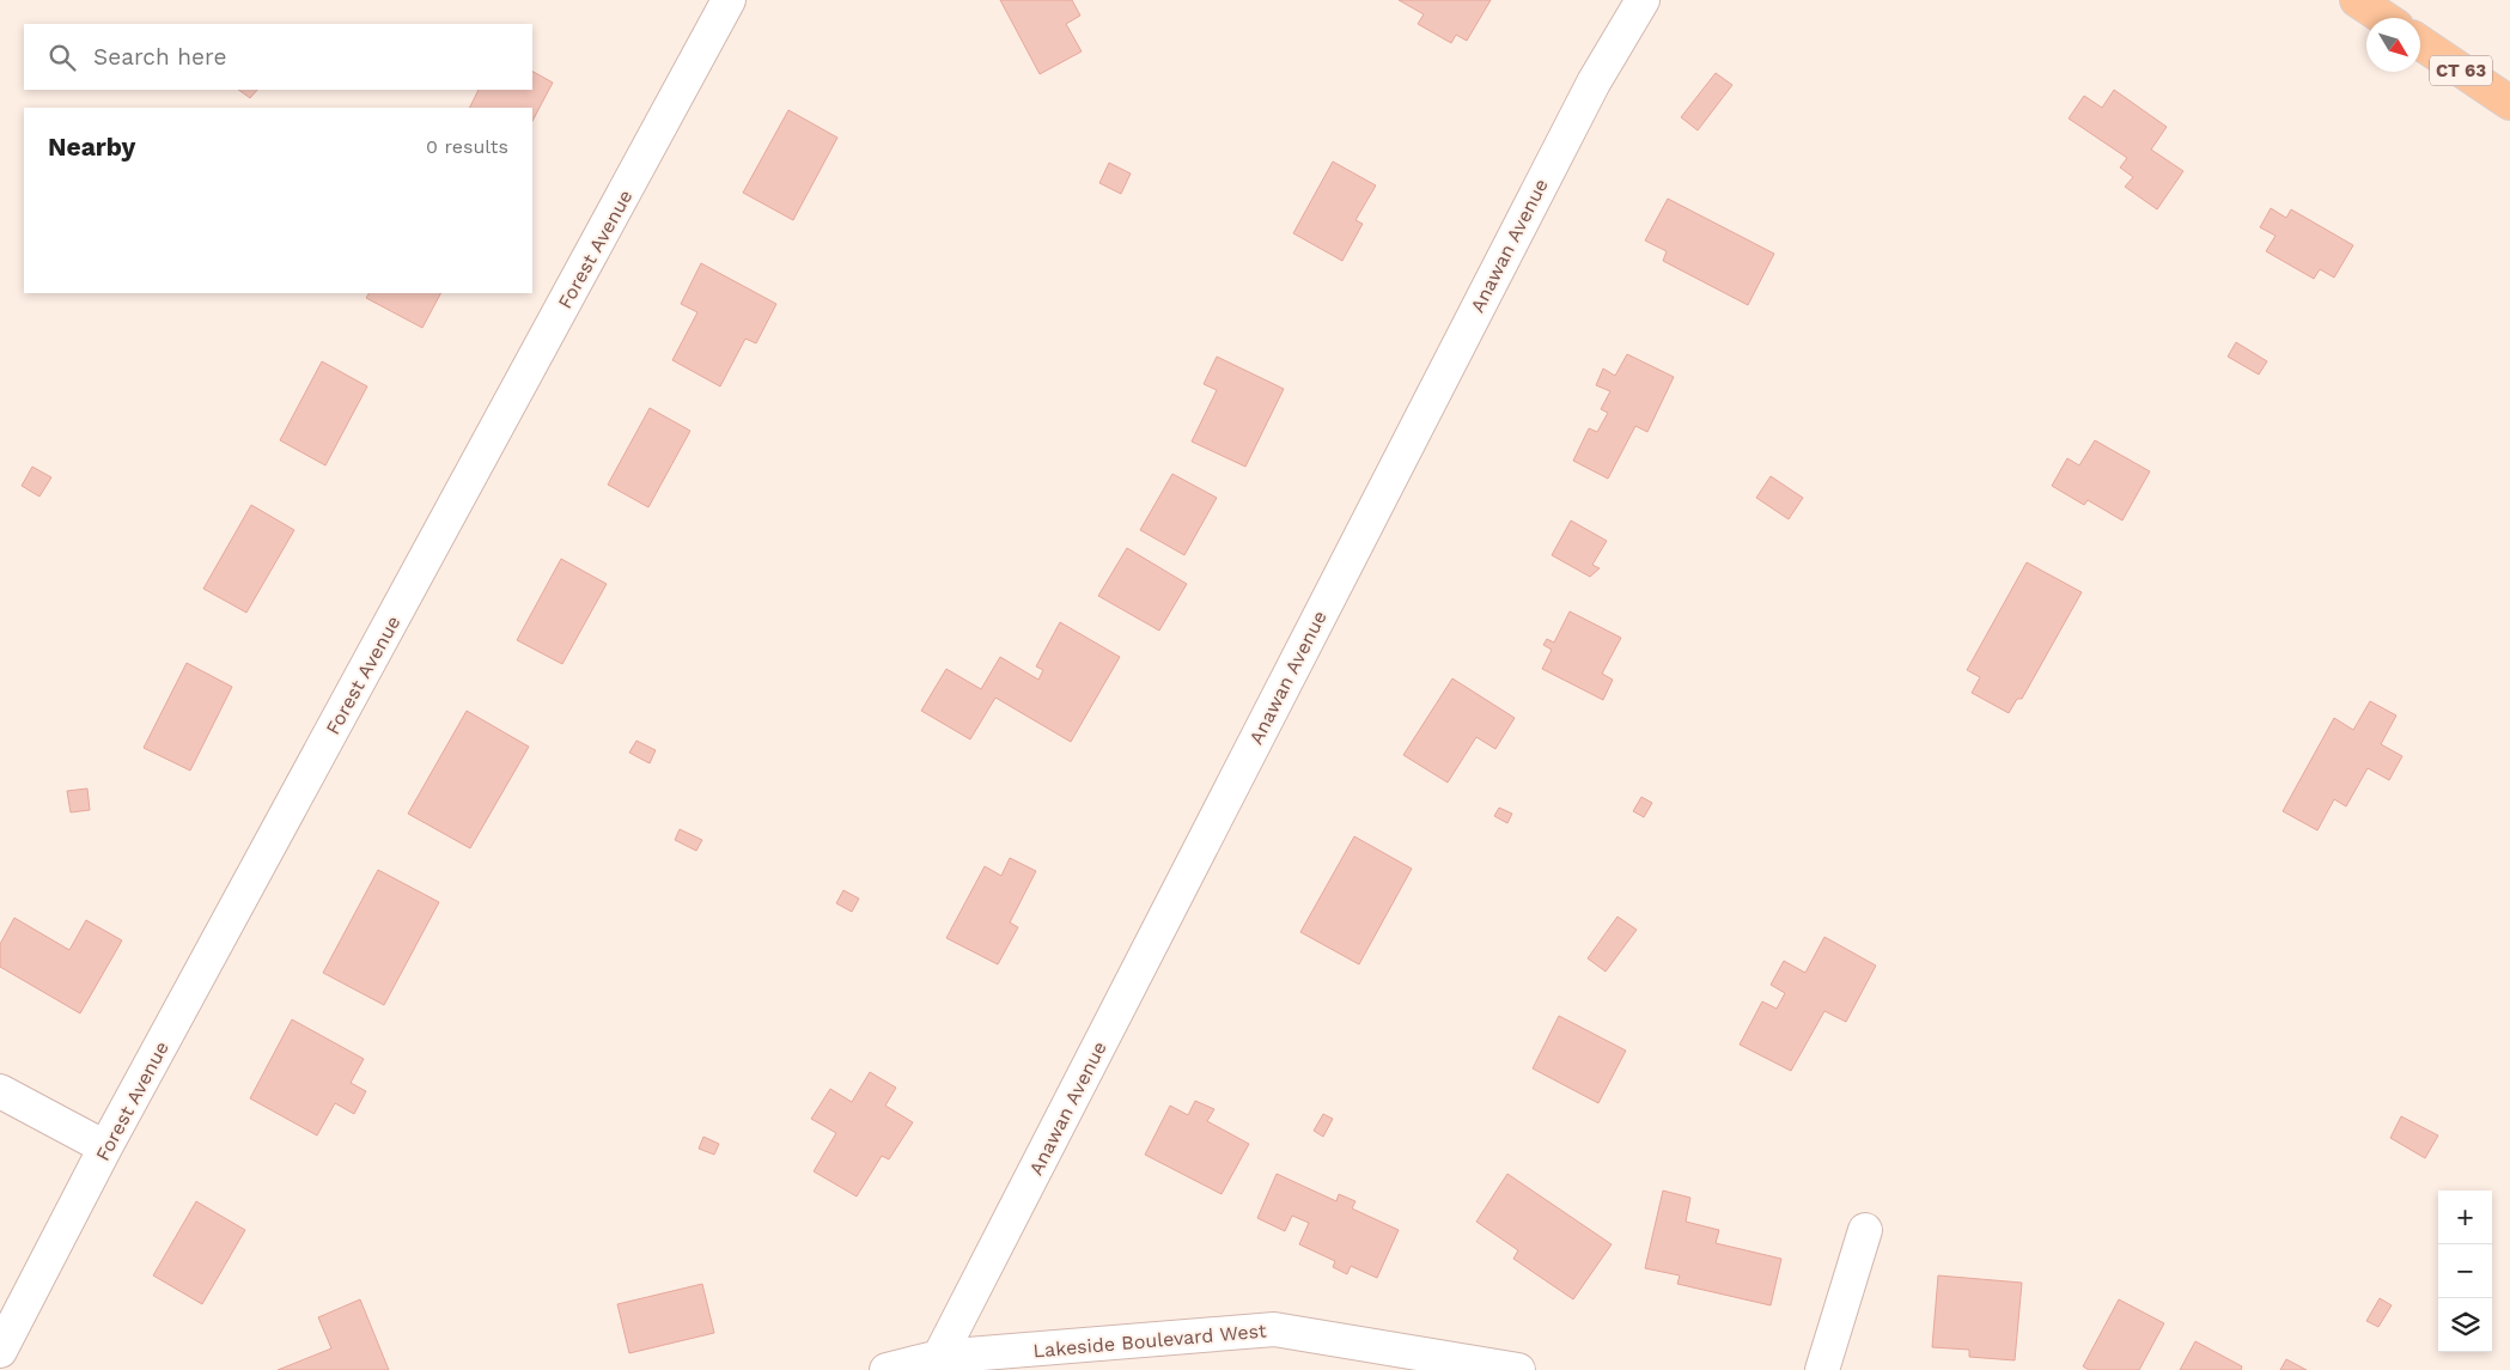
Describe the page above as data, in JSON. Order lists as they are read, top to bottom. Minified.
{"streets":{"main road":["CT 63"],"street":["Anawan Avenue","Forest Avenue","Lakeside Boulevard West"]},"crossings":[["Anawan Avenue","Lakeside Boulevard West"]],"north":"bottom right","page":{"search":"Search here","heading":["Nearby","0 results"],"map_buttons":["+","−"]}}
